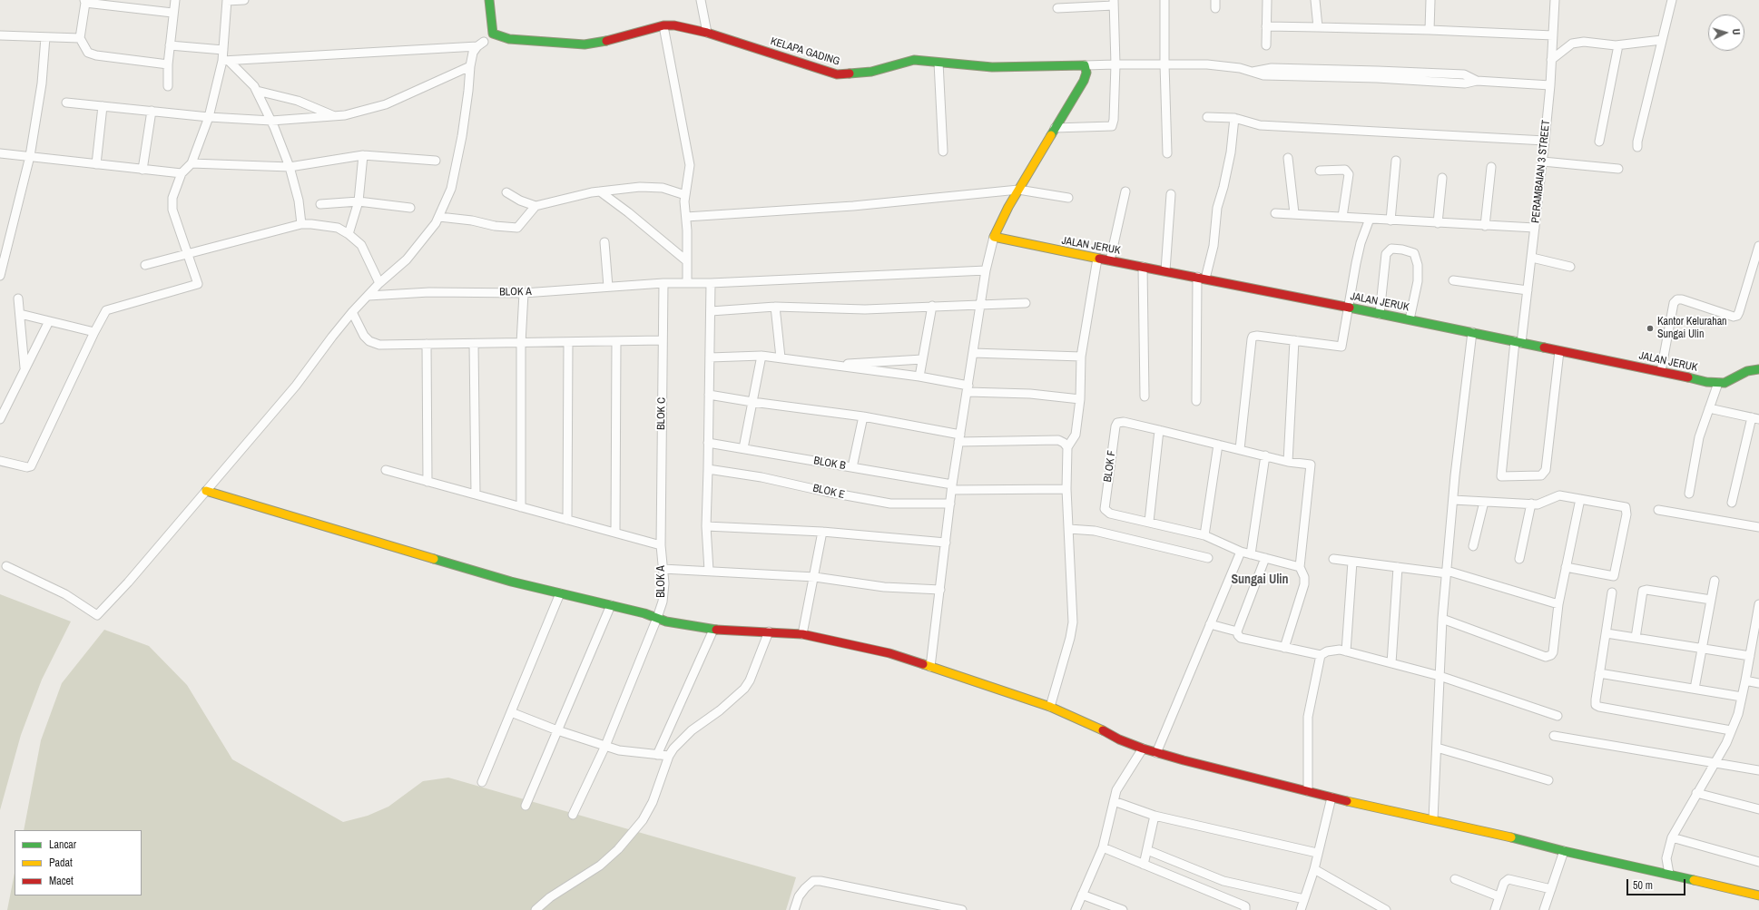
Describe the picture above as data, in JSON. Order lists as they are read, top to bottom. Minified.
{"streets":{"street":["KELAPA GADING","PERAMBAIAN 3 STREET","JALAN JERUK","BLOK A","BLOK C","BLOK B","BLOK F","BLOK E"]},"crossings":[["PERAMBAIAN 3 STREET","JALAN JERUK"],["BLOK A","BLOK C"]],"districts":["Sungai Ulin"],"places":["Kantor Kelurahan Sungai Ulin"],"legend":["Lancar","Padat","Macet"],"scale_bar":"50 m","north":"right"}
